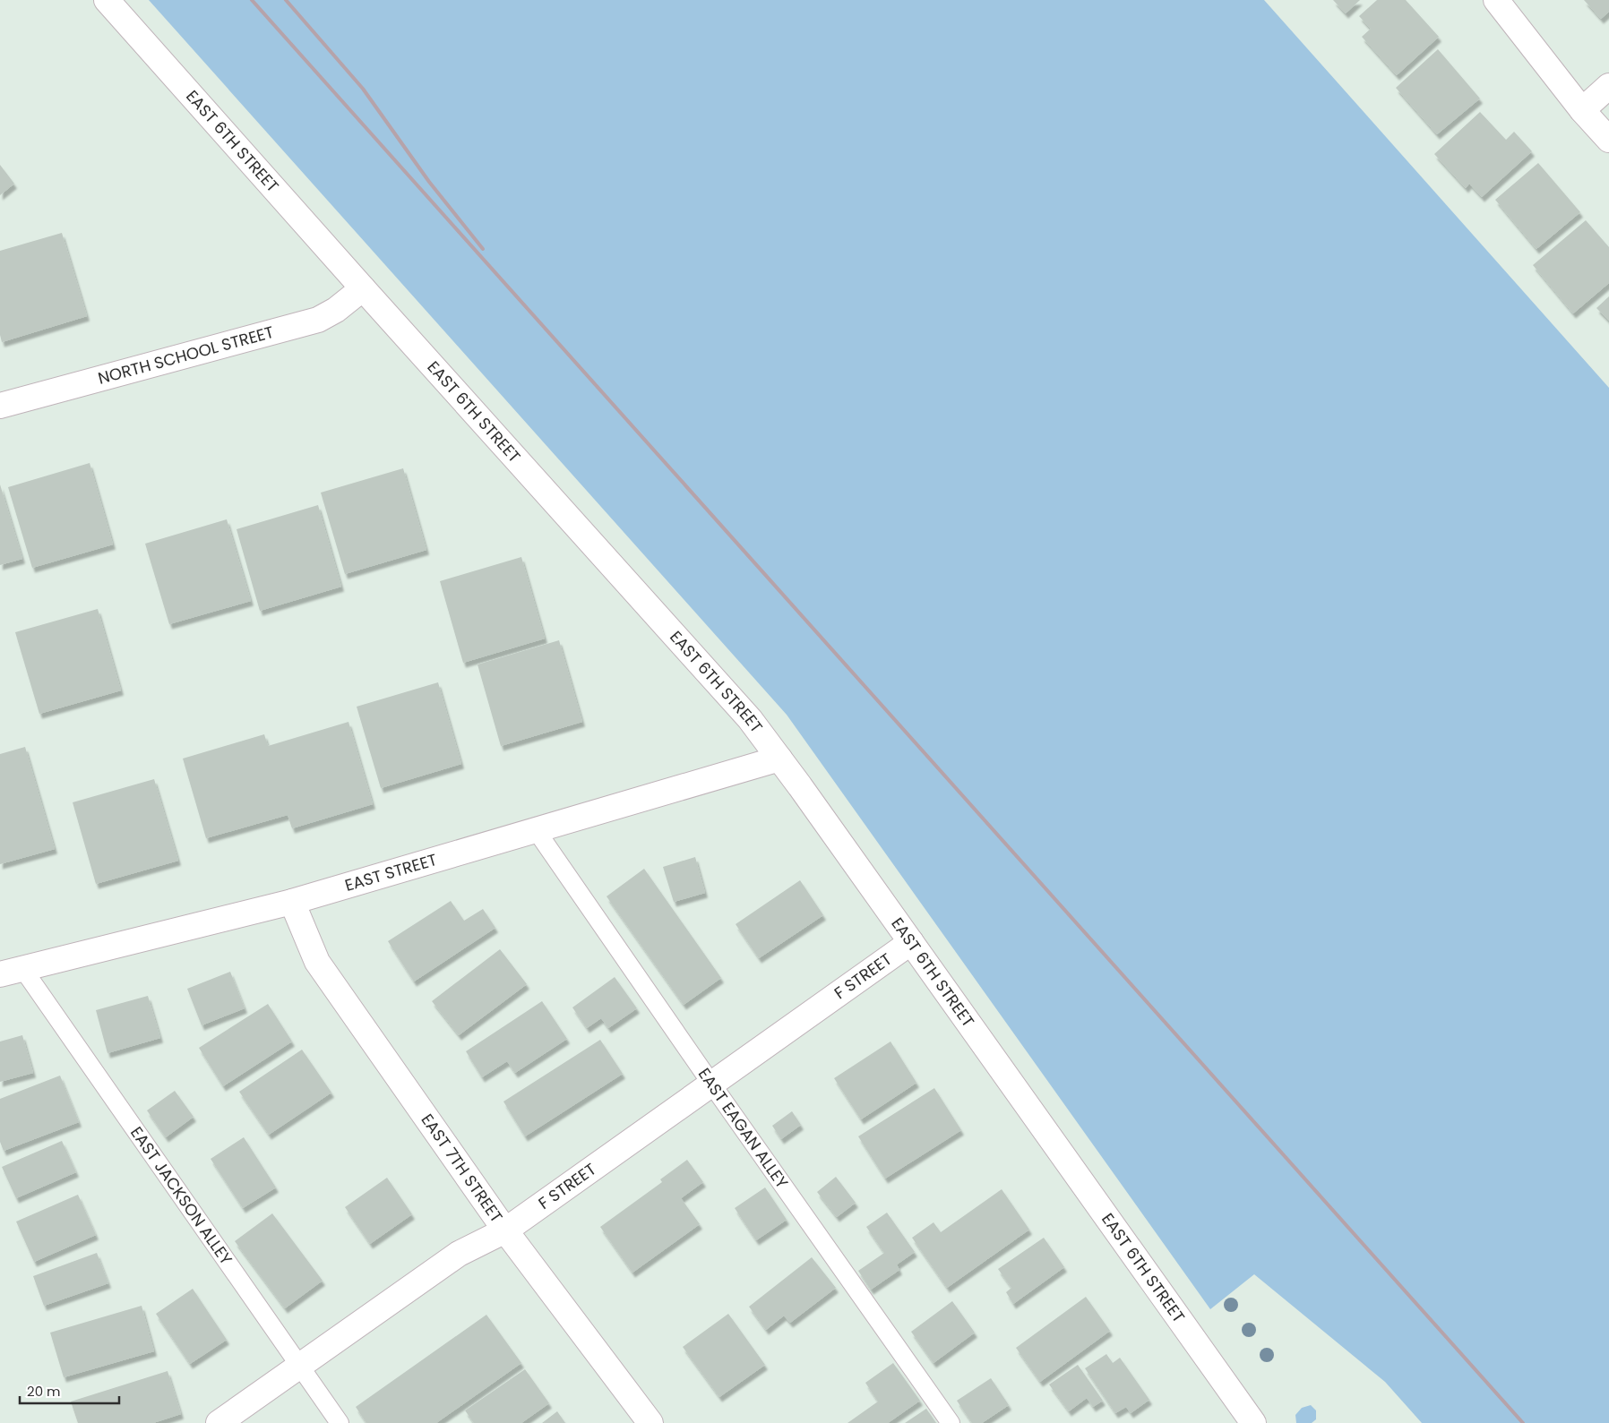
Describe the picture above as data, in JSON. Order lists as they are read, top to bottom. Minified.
{"streets":{"street":["EAST 6TH STREET","NORTH SCHOOL STREET","EAST STREET","F STREET","EAST 7TH STREET"],"lane":["EAST EAGAN ALLEY","EAST JACKSON ALLEY"]},"crossings":[["EAST 6TH STREET","NORTH SCHOOL STREET"],["EAST 6TH STREET","EAST STREET"],["EAST 6TH STREET","F STREET"],["EAST STREET","EAST EAGAN ALLEY"],["EAST STREET","EAST 7TH STREET"],["EAST STREET","EAST JACKSON ALLEY"],["F STREET","EAST EAGAN ALLEY"],["F STREET","EAST 7TH STREET"],["F STREET","EAST JACKSON ALLEY"]],"scale_bar":"20 m"}
